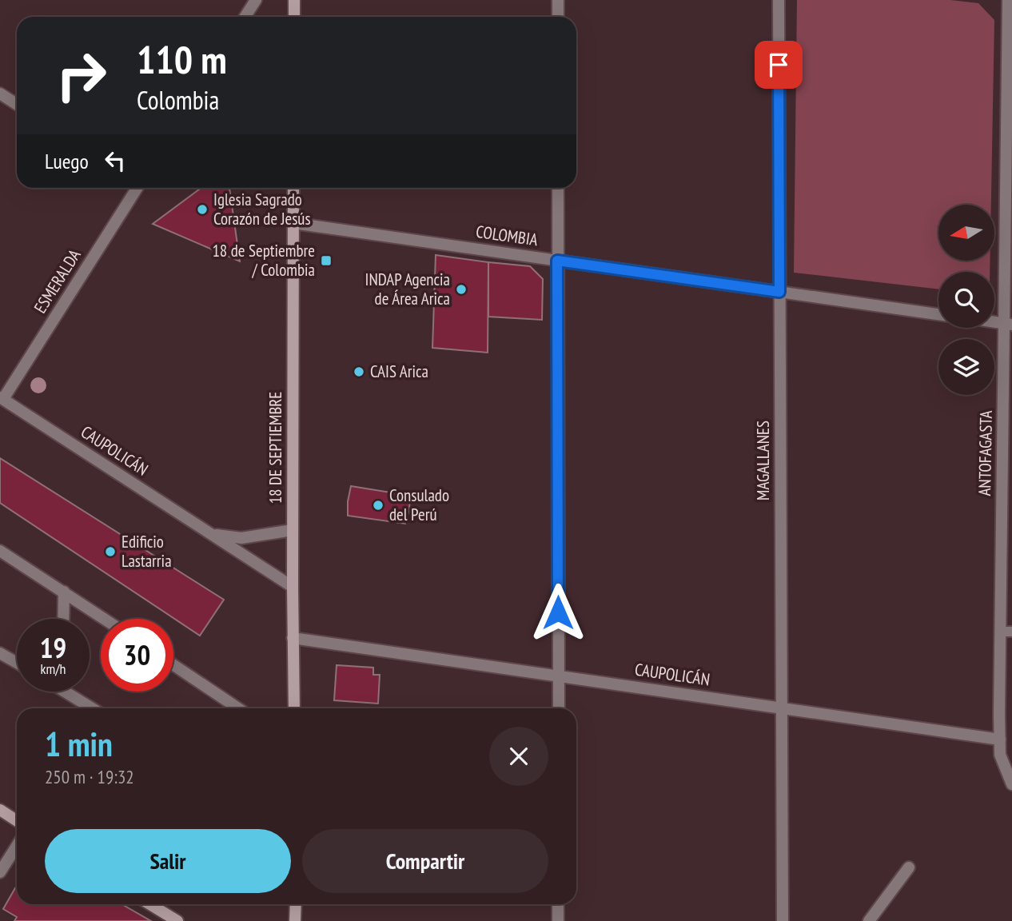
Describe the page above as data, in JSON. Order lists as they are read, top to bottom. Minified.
{"streets":{"main road":["18 DE SEPTIEMBRE"],"street":["COLOMBIA","ESMERALDA","CAUPOLICÁN","ANTOFAGASTA","MAGALLANES"]},"crossings":[["COLOMBIA","18 DE SEPTIEMBRE"],["COLOMBIA","MAGALLANES"],["ESMERALDA","CAUPOLICÁN"],["18 DE SEPTIEMBRE","CAUPOLICÁN"],["CAUPOLICÁN","ANTOFAGASTA"],["CAUPOLICÁN","MAGALLANES"]],"places":{"other":["Iglesia Sagrado Corazón de Jesús","INDAP Agencia de Área Arica","CAIS Arica","Consulado del Perú","Edificio Lastarria"],"transit":["18 de Septiembre / Colombia"]},"north":"left","page":{"turn":["110 m","Colombia"],"then":"Luego","speed":"19 km/h","limit":"30","heading":["1 min","250 m · 19:32"],"buttons":["Salir","Compartir"]}}
